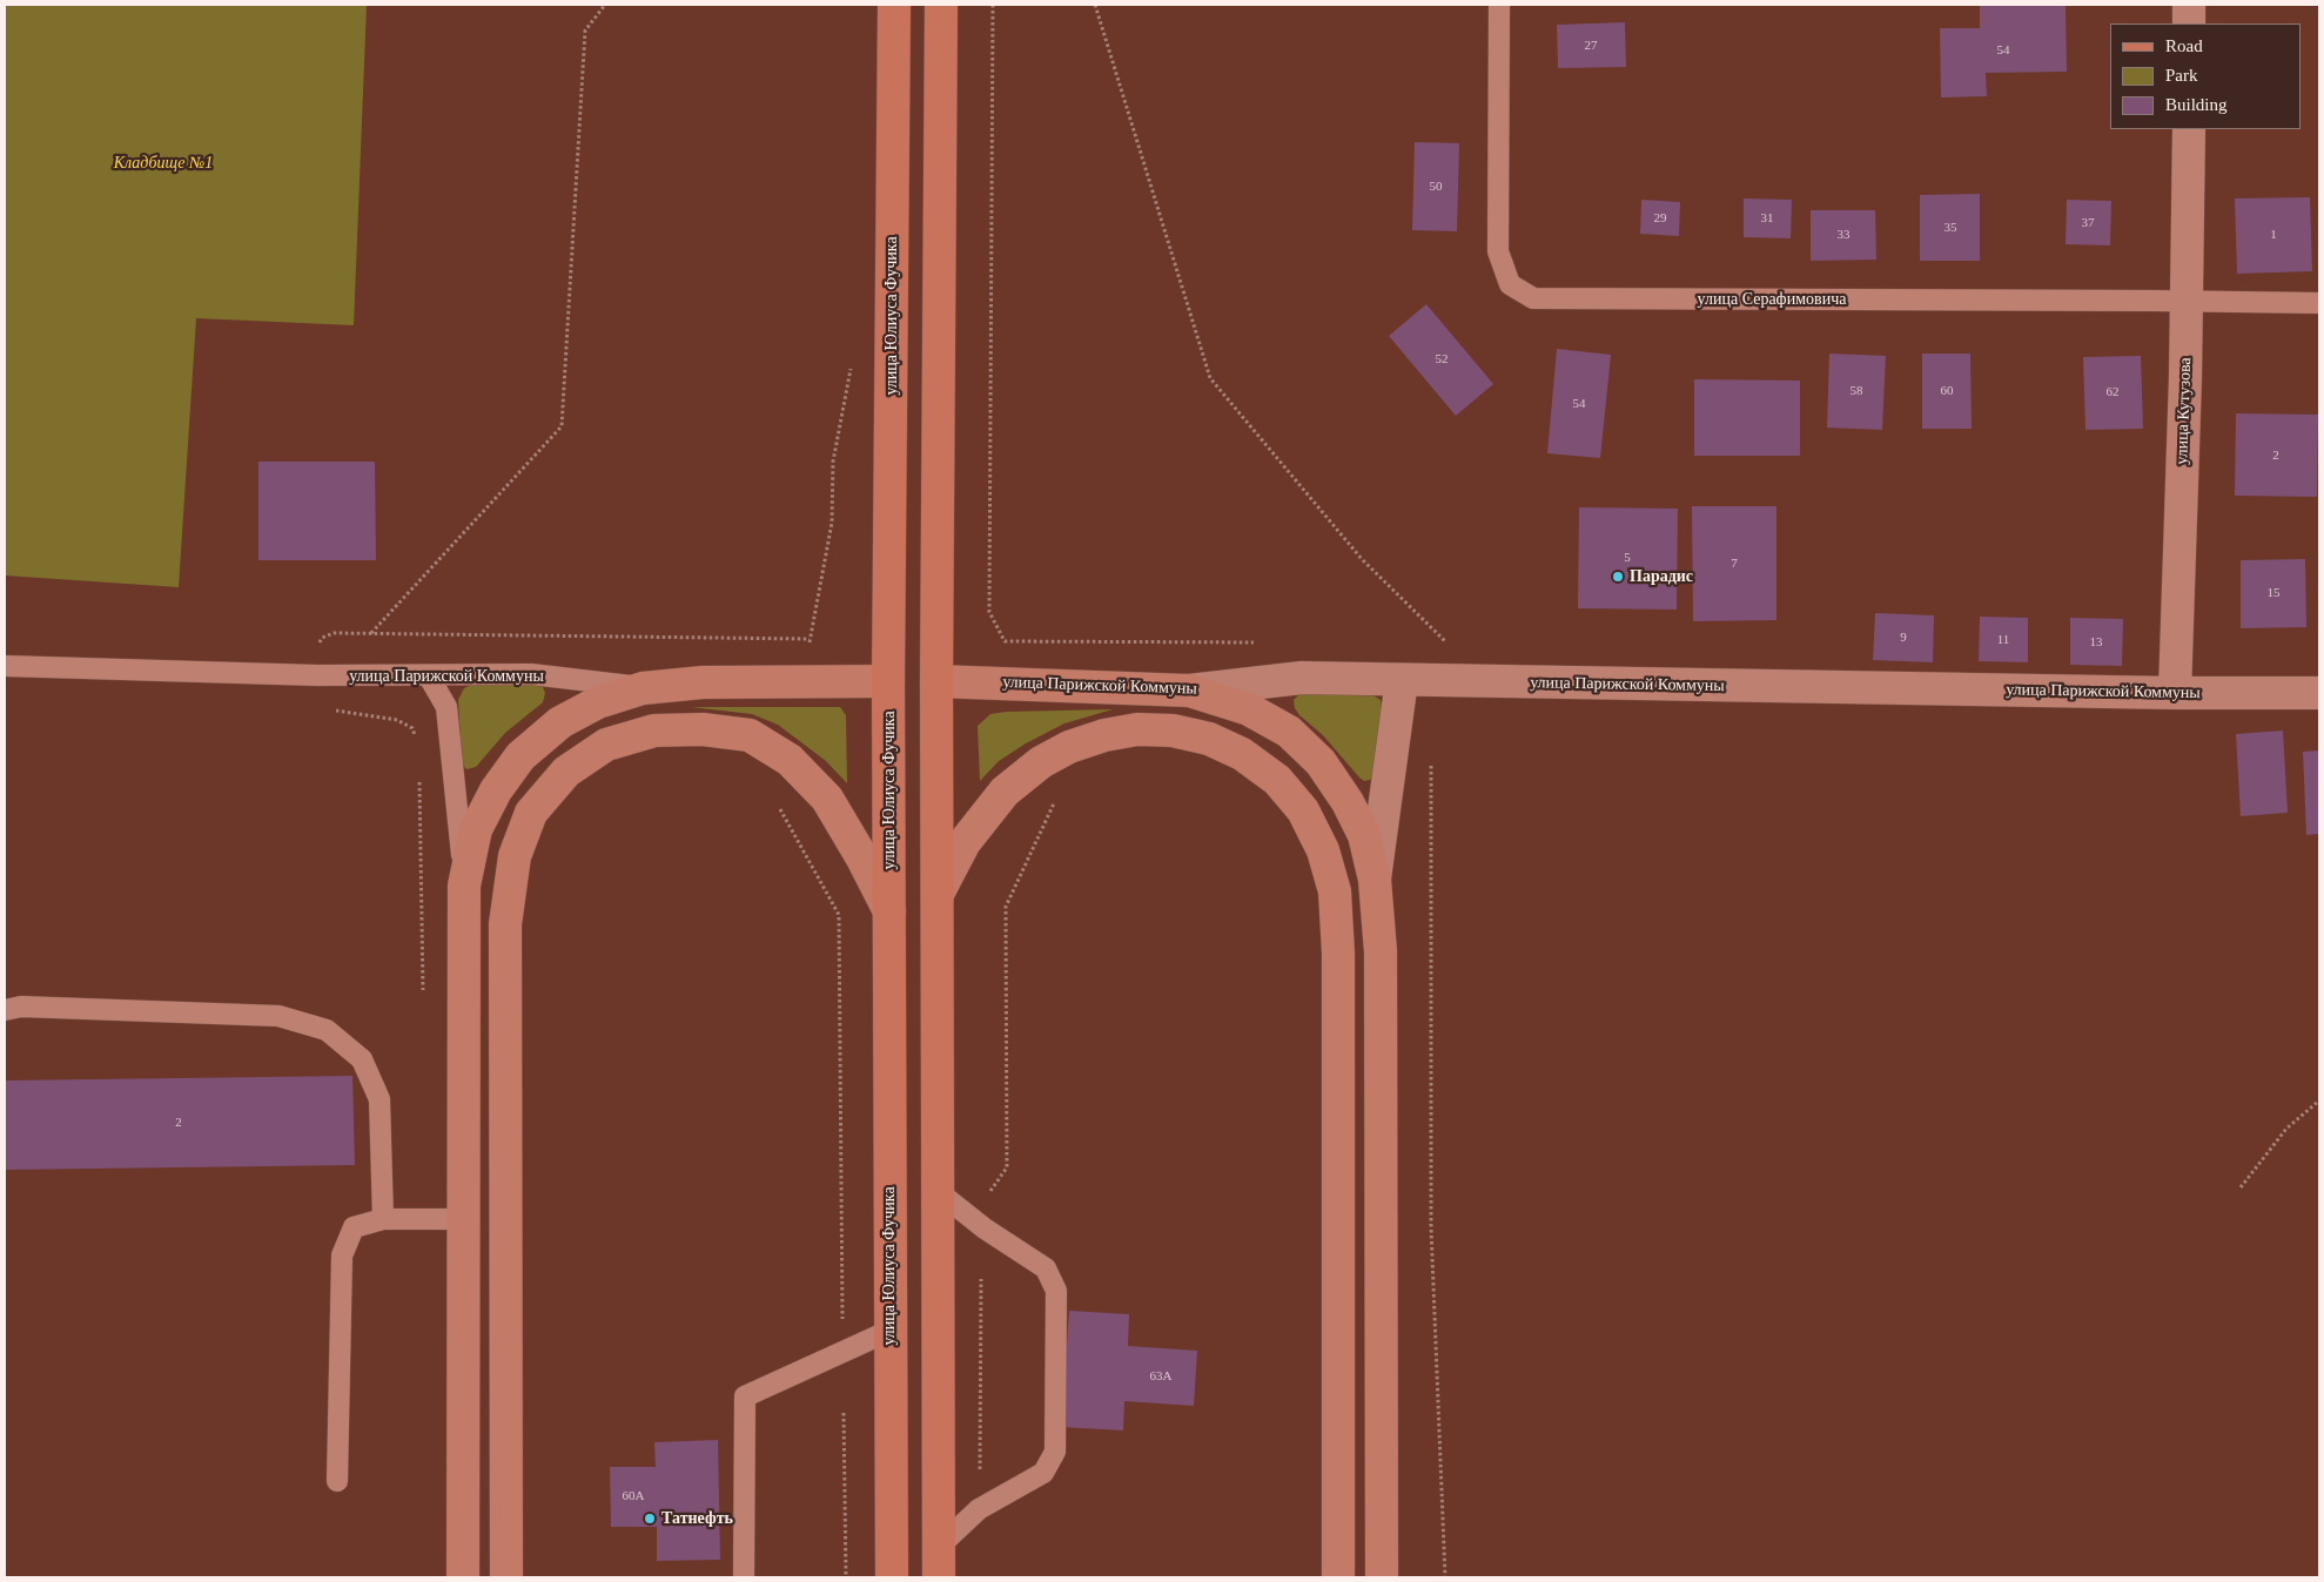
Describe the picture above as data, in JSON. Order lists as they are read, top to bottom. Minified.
{"streets":{"main road":["улица Юлиуса Фучика","улица Парижской Коммуны"],"street":["улица Кутузова"],"lane":["улица Серафимовича"]},"crossings":[["улица Серафимовича","улица Кутузова"],["улица Юлиуса Фучика","улица Парижской Коммуны"],["улица Кутузова","улица Парижской Коммуны"]],"parks":["Кладбище №1"],"places":["Парадис","Татнефть"],"house_numbers":["27","54","50","29","31","37","35","33","1","52","58","60","62","54","2","5","7","15","9","11","13","2","63А","60А"],"legend":["Road","Park","Building"]}
